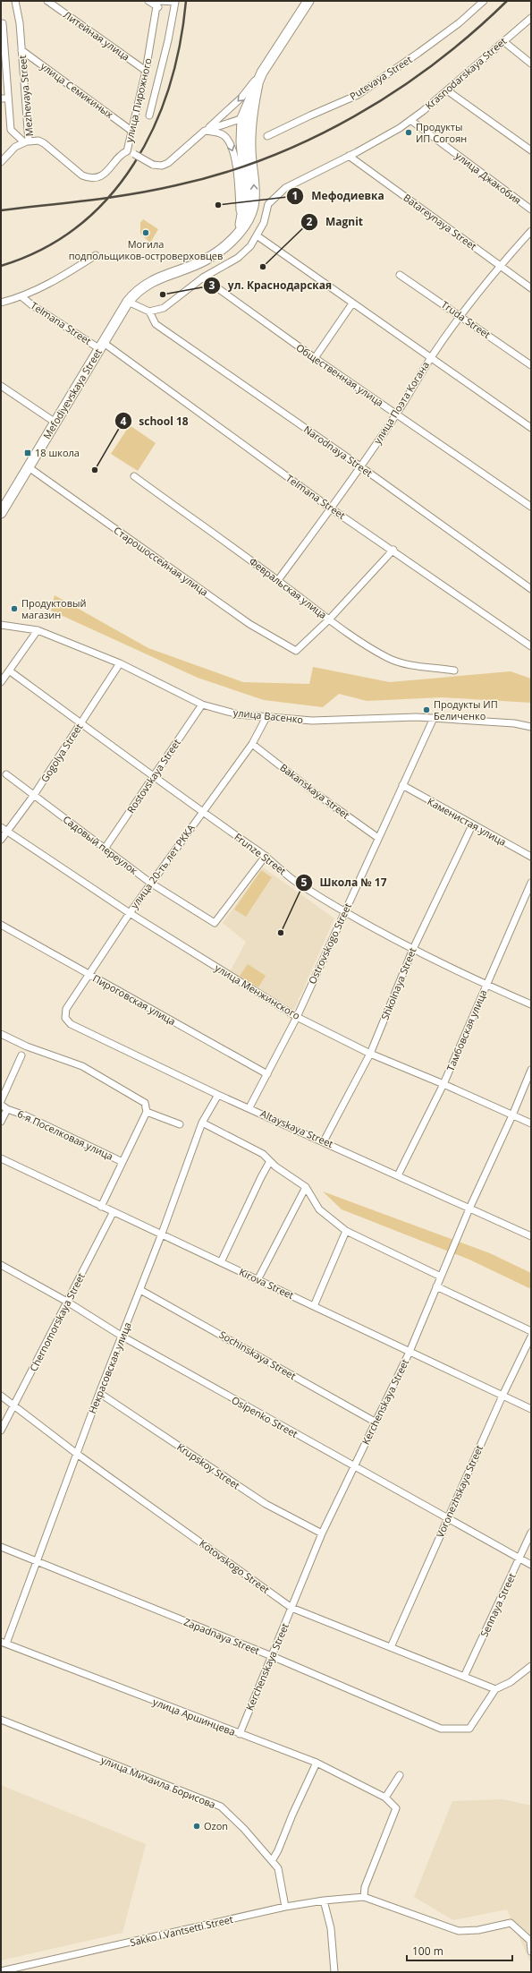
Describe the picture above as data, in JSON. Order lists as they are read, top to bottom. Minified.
{"streets":{"main road":["Mefodiyevskaya Street"],"street":["Литейная улица","Krasnodarskaya Street","Putevaya Street","улица Семикиных","Mezhevaya Street","улица Пирожного","улица Джакобия","Batareynaya Street","Truda Street","Telmana Street","Общественная улица","улица Поэта Когана","Narodnaya Street","Старошоссейная улица","Февральская улица","улица Васенко","Gogolya Street","Rostovskaya Street","Bakanskaya street","Каменистая улица","Садовый переулок","Frunze Street","улица 20-ть лет РККА","Ostrovskogo Street","Shkolnaya Street","улица Менжинского","Пироговская улица","Тамбовская улица","Altayskaya Street","6-я Поселковая улица","Kirova Street","Chernomorskaya Street","Sochinskaya Street","Некрасовская улица","Kerchenskaya Street","Osipenko Street","Krupskoy Street","Voronezhskaya Street","Kotovskogo Street","Sennaya Street","Zapadnaya Street","улица Аршинцева","улица Михаила Борисова","Sakko i Vantsetti Street"]},"crossings":[["Литейная улица","улица Пирожного"],["Krasnodarskaya Street","улица Джакобия"],["Krasnodarskaya Street","Batareynaya Street"],["Krasnodarskaya Street","Общественная улица"],["Krasnodarskaya Street","Narodnaya Street"],["улица Семикиных","Mezhevaya Street"],["улица Семикиных","улица Пирожного"],["Mezhevaya Street","улица Пирожного"],["Batareynaya Street","улица Поэта Когана"],["Truda Street","улица Поэта Когана"],["Telmana Street","Mefodiyevskaya Street"],["Telmana Street","улица Поэта Когана"],["Общественная улица","улица Поэта Когана"],["Mefodiyevskaya Street","Старошоссейная улица"],["улица Поэта Когана","Narodnaya Street"],["улица Поэта Когана","Февральская улица"],["Старошоссейная улица","Февральская улица"],["улица Васенко","Gogolya Street"],["улица Васенко","Rostovskaya Street"],["улица Васенко","улица 20-ть лет РККА"],["улица Васенко","Ostrovskogo Street"],["Gogolya Street","Садовый переулок"],["Gogolya Street","Frunze Street"],["Gogolya Street","улица Менжинского"],["Rostovskaya Street","Садовый переулок"],["Rostovskaya Street","Frunze Street"],["Bakanskaya street","улица 20-ть лет РККА"],["Bakanskaya street","Ostrovskogo Street"],["Каменистая улица","Ostrovskogo Street"],["Каменистая улица","Shkolnaya Street"],["Садовый переулок","Frunze Street"],["Садовый переулок","улица 20-ть лет РККА"],["Frunze Street","улица 20-ть лет РККА"],["Frunze Street","Ostrovskogo Street"],["Frunze Street","Shkolnaya Street"],["Frunze Street","Тамбовская улица"],["улица 20-ть лет РККА","улица Менжинского"],["улица 20-ть лет РККА","Пироговская улица"],["улица 20-ть лет РККА","Altayskaya Street"],["Ostrovskogo Street","улица Менжинского"],["Ostrovskogo Street","Пироговская улица"],["Ostrovskogo Street","Altayskaya Street"],["Shkolnaya Street","улица Менжинского"],["Shkolnaya Street","Altayskaya Street"],["улица Менжинского","Тамбовская улица"],["улица Менжинского","Kerchenskaya Street"],["Тамбовская улица","Altayskaya Street"],["Altayskaya Street","Некрасовская улица"],["Altayskaya Street","Kerchenskaya Street"],["Kirova Street","Chernomorskaya Street"],["Kirova Street","Некрасовская улица"],["Kirova Street","Kerchenskaya Street"],["Kirova Street","Voronezhskaya Street"],["Chernomorskaya Street","Osipenko Street"],["Chernomorskaya Street","Kotovskogo Street"],["Sochinskaya Street","Некрасовская улица"],["Sochinskaya Street","Kerchenskaya Street"],["Некрасовская улица","Osipenko Street"],["Некрасовская улица","Krupskoy Street"],["Некрасовская улица","Kotovskogo Street"],["Некрасовская улица","Zapadnaya Street"],["Некрасовская улица","улица Аршинцева"],["Kerchenskaya Street","Osipenko Street"],["Kerchenskaya Street","Krupskoy Street"],["Kerchenskaya Street","Kotovskogo Street"],["Kerchenskaya Street","Zapadnaya Street"],["Kerchenskaya Street","улица Аршинцева"],["Osipenko Street","Voronezhskaya Street"],["Osipenko Street","Sennaya Street"],["Voronezhskaya Street","Kotovskogo Street"],["Kotovskogo Street","Sennaya Street"],["Kotovskogo Street","Zapadnaya Street"],["улица Михаила Борисова","Sakko i Vantsetti Street"]],"places":{"other":["Продукты ИП Согоян","Мефодиевка","Могила подпольщиков-островерховцев","Magnit","ул. Краснодарская","school 18","Продуктовый магазин","Продукты ИП Беличенко","Школа № 17","Ozon"],"transit":["18 школа"]},"scale_bar":"100 m"}
